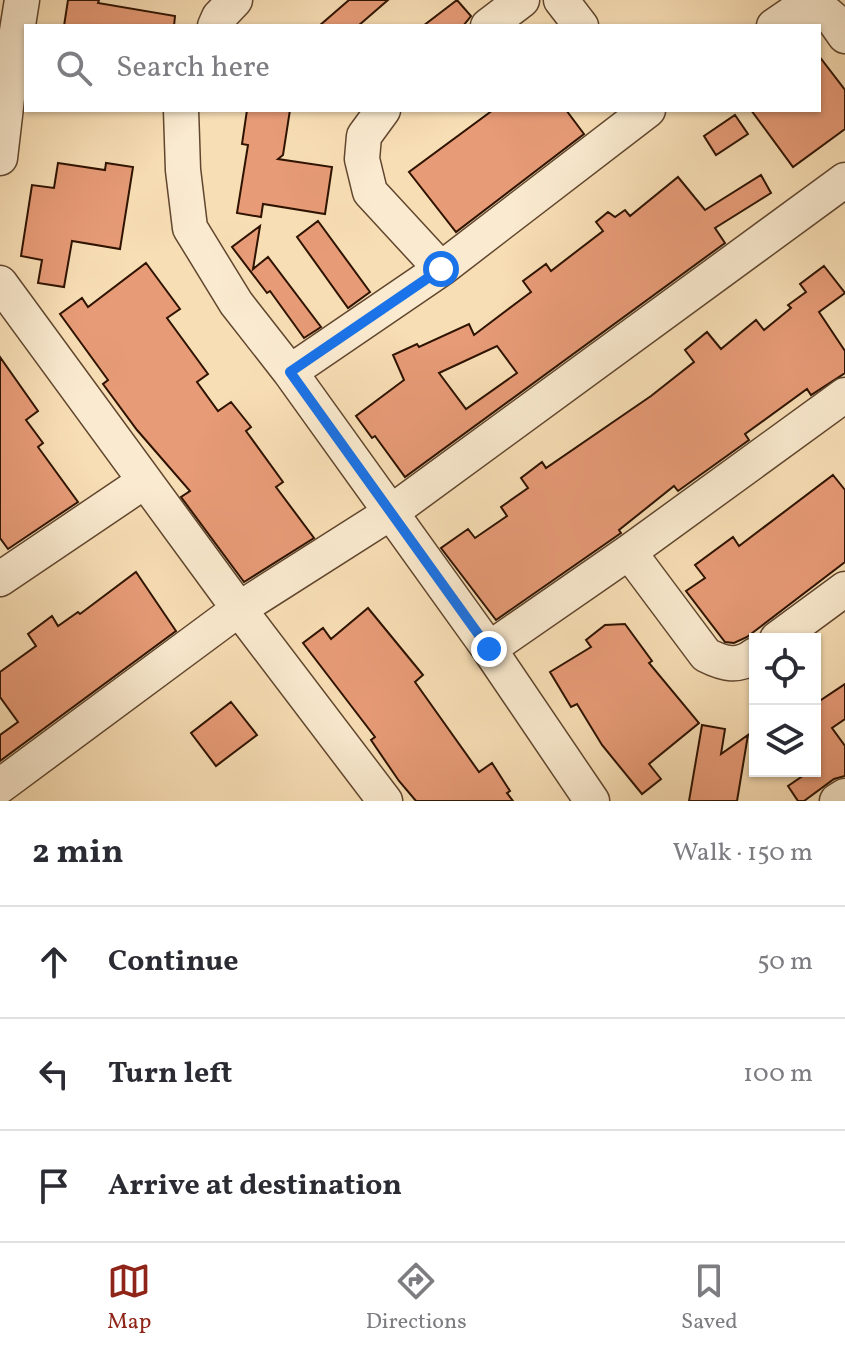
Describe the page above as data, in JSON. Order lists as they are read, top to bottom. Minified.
{"page":{"search":"Search here","heading":["2 min","Walk · 150 m"],"list":[["Continue","50 m"],["Turn left","100 m"],"Arrive at destination"],"nav":["Map","Directions","Saved"]}}
